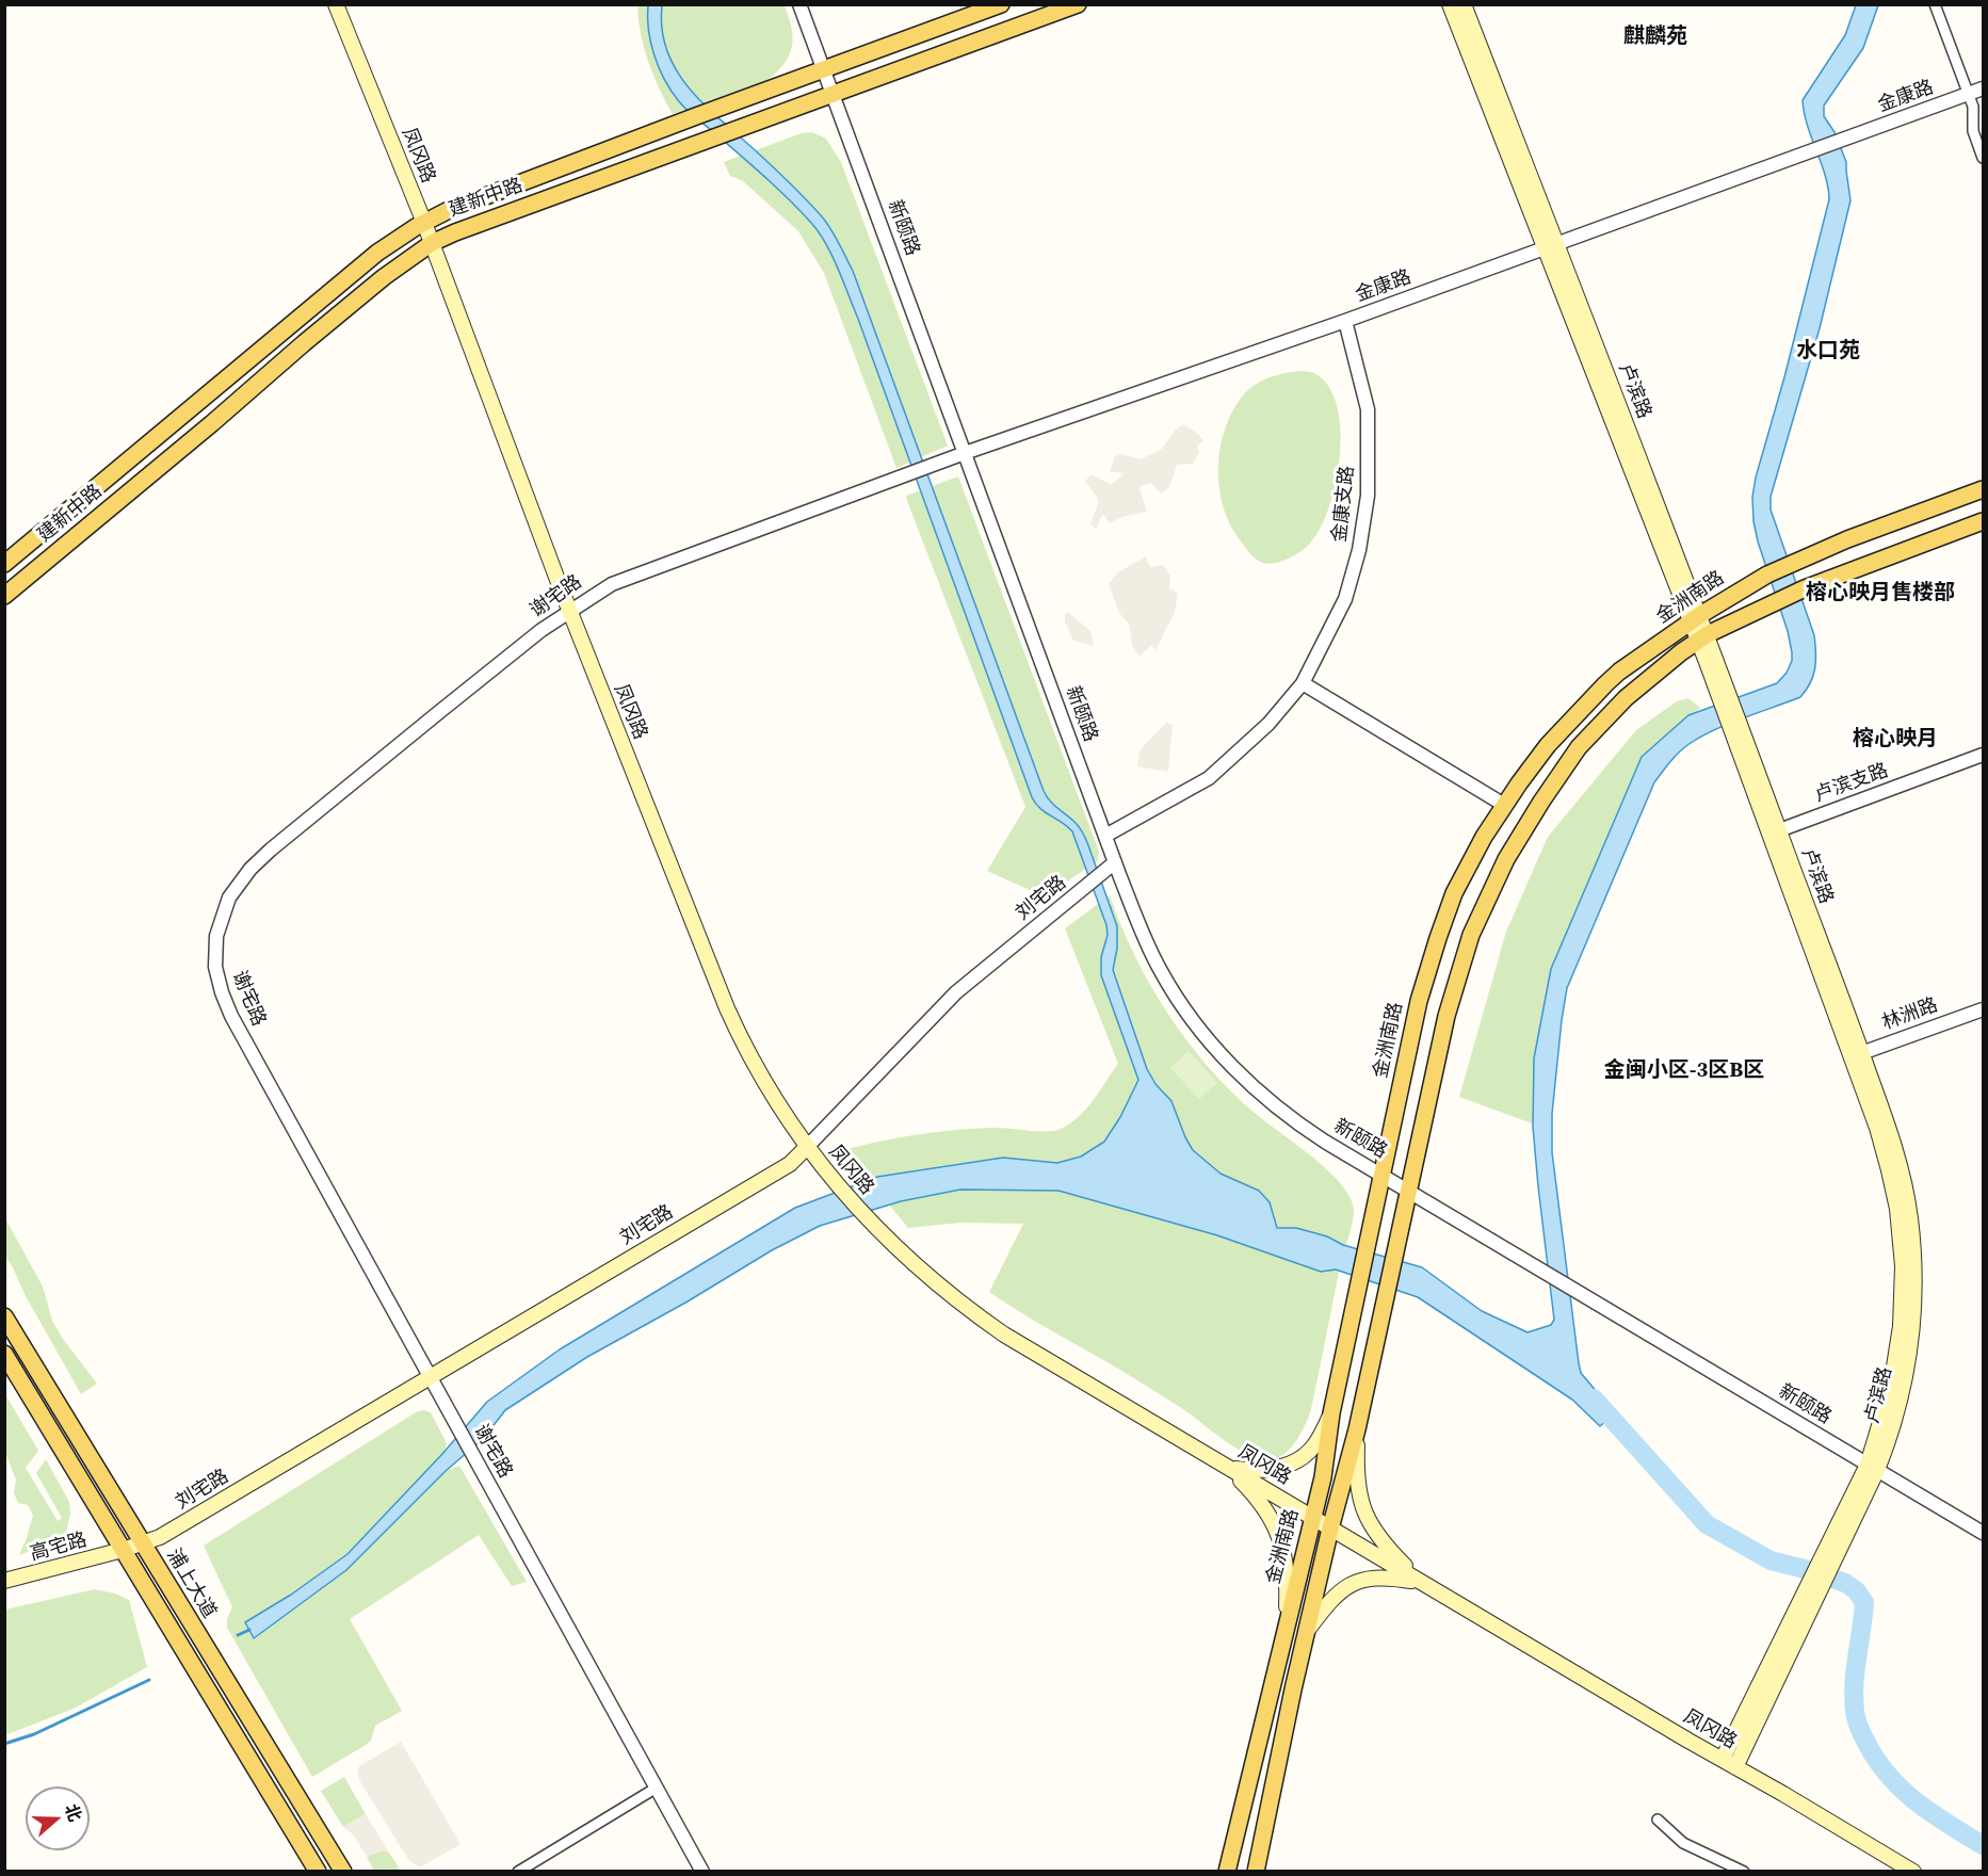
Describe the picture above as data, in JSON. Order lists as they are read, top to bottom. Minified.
{"streets":{"main road":["凤冈路","建新中路","卢滨路","金洲南路","刘宅路","高宅路","浦上大道"],"street":["金康路","新颐路","金康支路","谢宅路","卢滨支路","林洲路"]},"crossings":[["金康路","新颐路"],["金康路","卢滨路"],["金康路","金康支路"],["金康路","谢宅路"],["凤冈路","建新中路"],["凤冈路","卢滨路"],["凤冈路","谢宅路"],["凤冈路","金洲南路"],["凤冈路","刘宅路"],["建新中路","新颐路"],["新颐路","卢滨路"],["新颐路","金康支路"],["新颐路","谢宅路"],["新颐路","金洲南路"],["新颐路","刘宅路"],["卢滨路","金洲南路"],["卢滨路","卢滨支路"],["卢滨路","林洲路"],["谢宅路","刘宅路"],["刘宅路","高宅路"],["刘宅路","浦上大道"],["高宅路","浦上大道"]],"districts":["麒麟苑","水口苑","榕心映月售楼部","榕心映月","金闽小区-3区B区"],"north":"right"}
